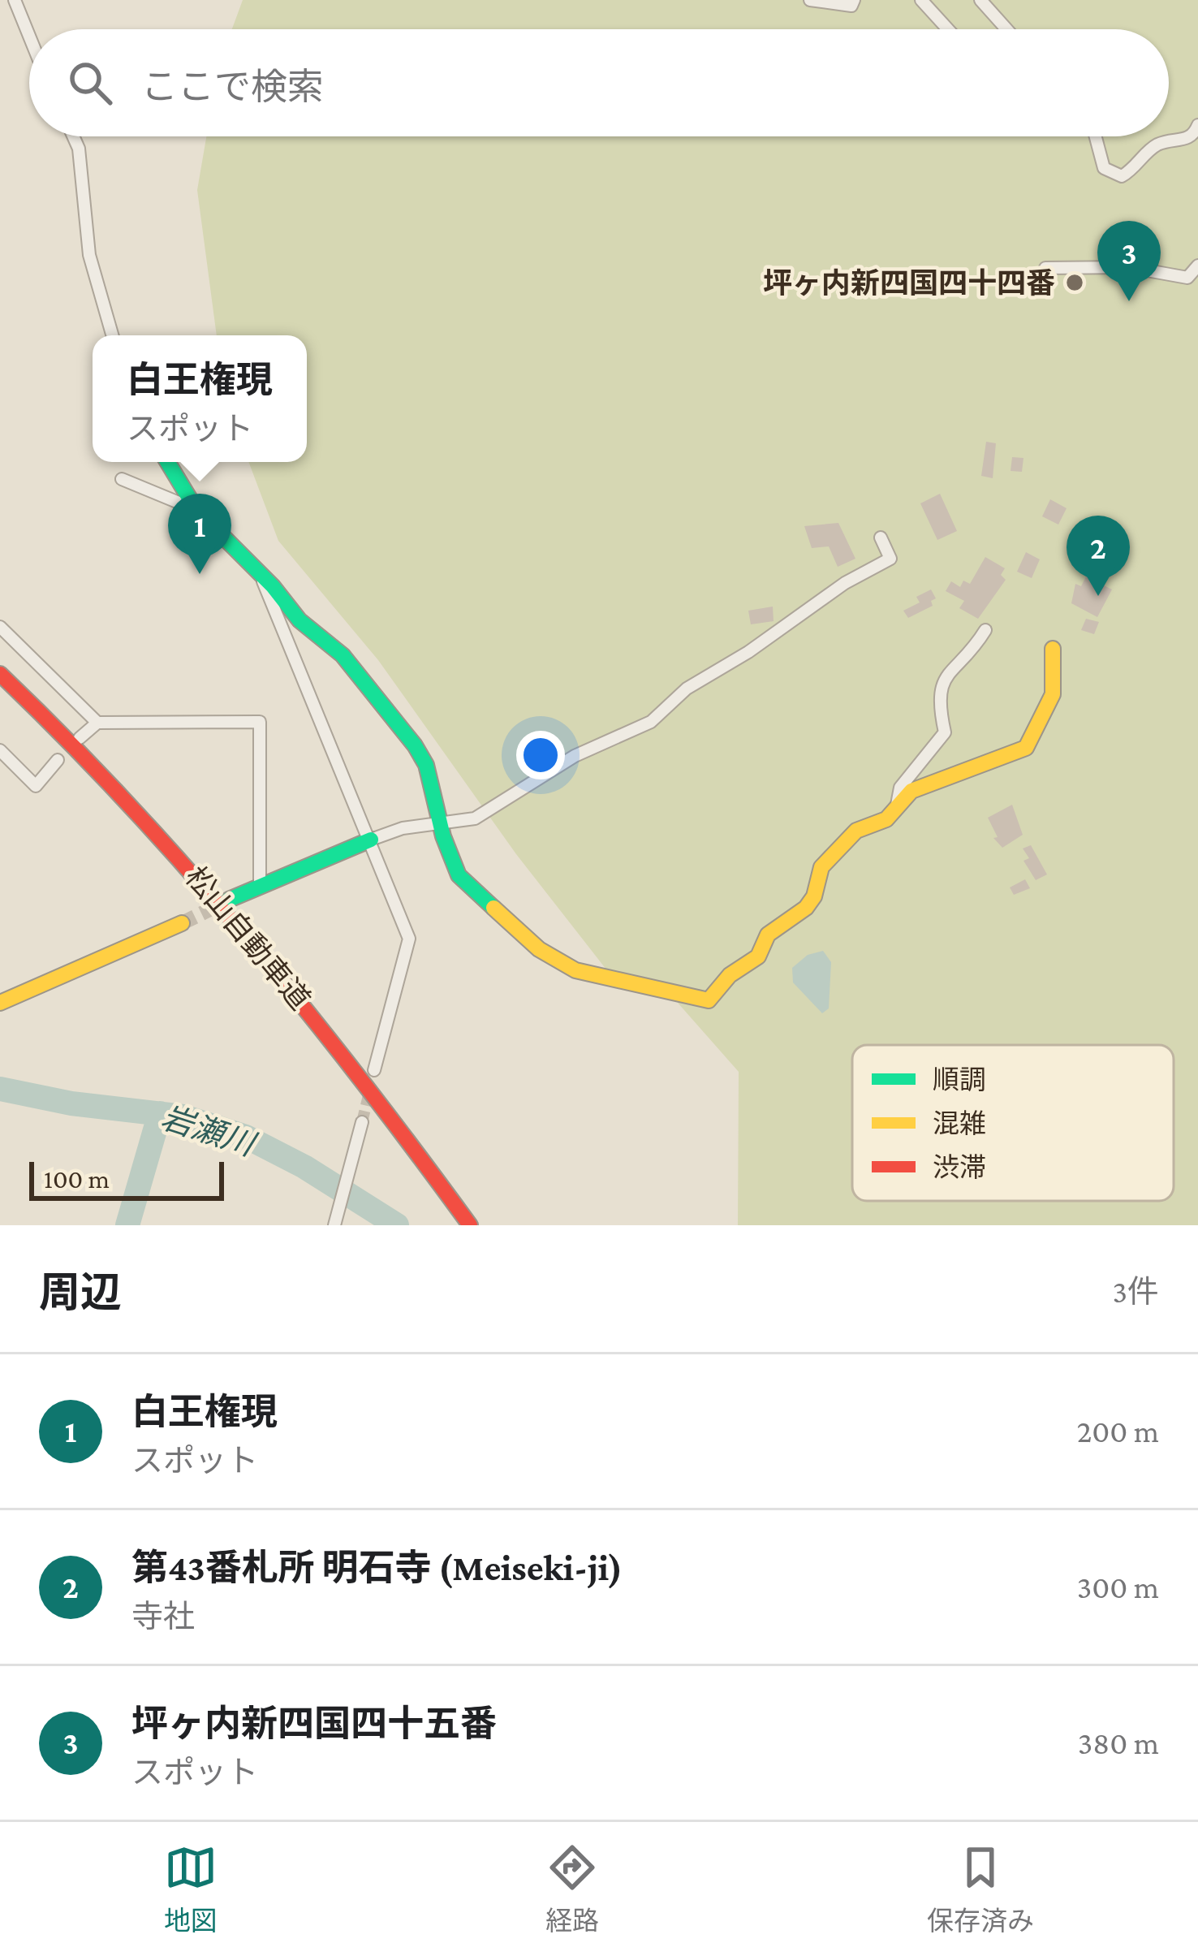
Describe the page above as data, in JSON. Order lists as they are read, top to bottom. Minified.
{"streets":{"main road":["松山自動車道"]},"water":["岩瀬川"],"places":["坪ヶ内新四国四十四番"],"legend":["順調","混雑","渋滞"],"scale_bar":"100 m","page":{"search":"ここで検索","pins":["3","1","2"],"popup":["白王権現","スポット"],"scale":"100 m","heading":["周辺","3件"],"list":[{"mark":"1","name":"白王権現","note":"スポット","value":"200 m"},{"mark":"2","name":"第43番札所 明石寺 (Meiseki-ji)","note":"寺社","value":"300 m"},{"mark":"3","name":"坪ヶ内新四国四十五番","note":"スポット","value":"380 m"}],"nav":["地図","経路","保存済み"]}}
